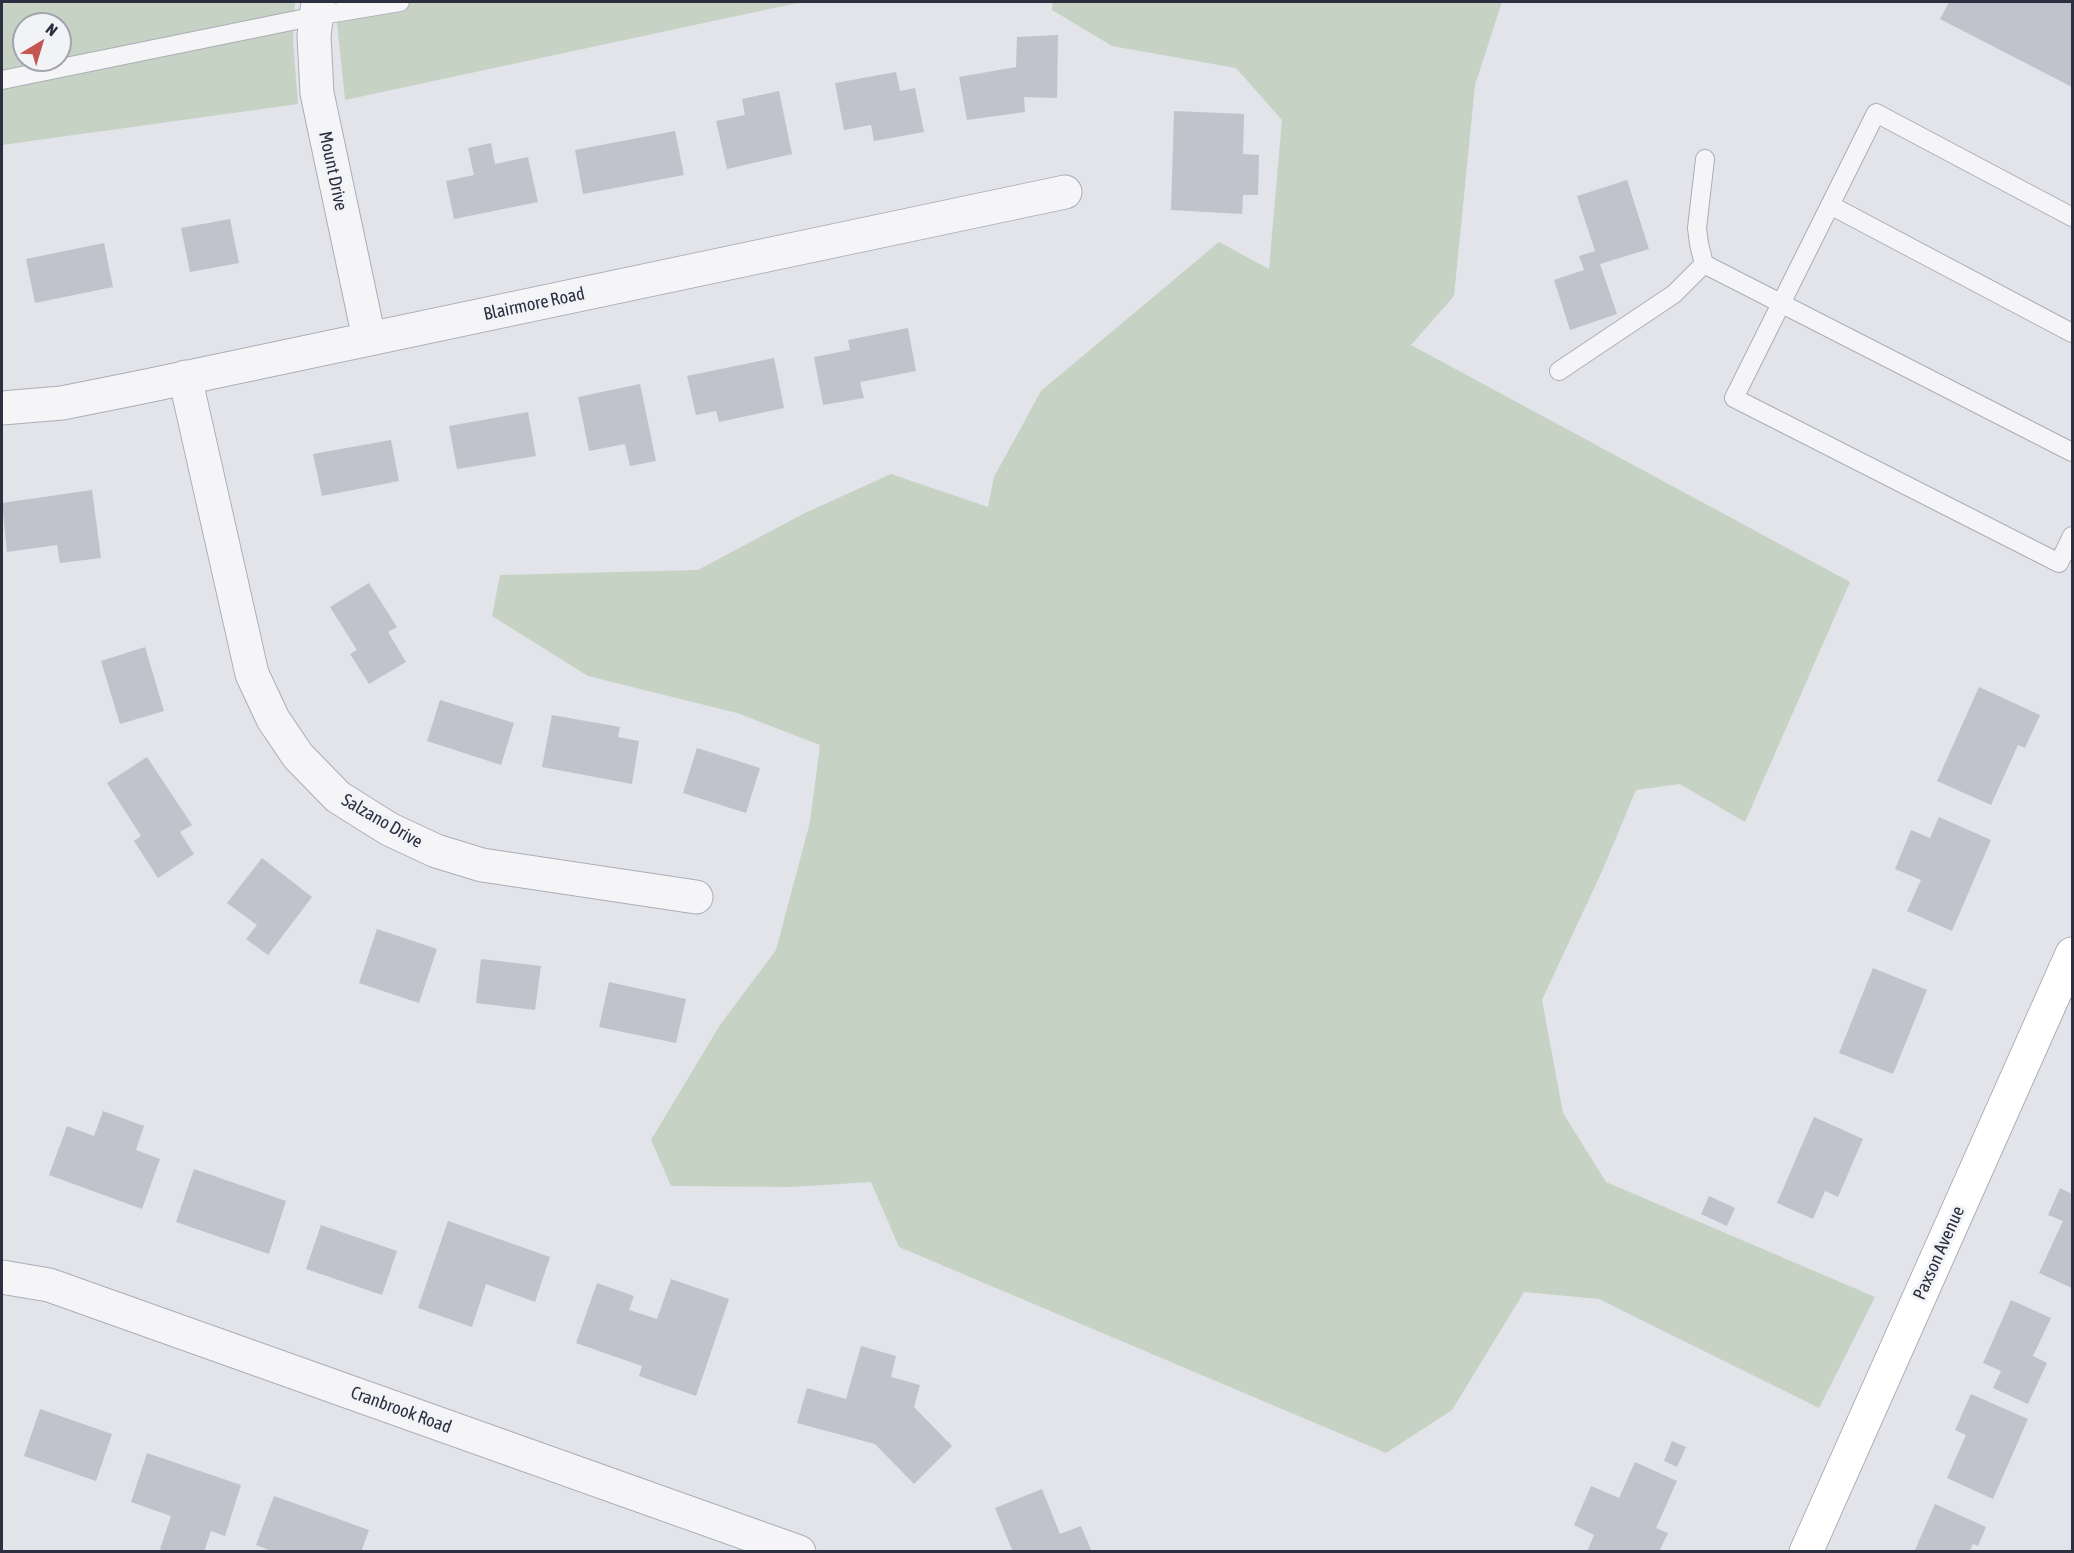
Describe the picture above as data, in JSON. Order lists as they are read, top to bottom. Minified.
{"streets":{"street":["Mount Drive","Blairmore Road","Salzano Drive","Paxson Avenue","Cranbrook Road"]},"crossings":[["Mount Drive","Blairmore Road"],["Blairmore Road","Salzano Drive"]],"north":"top right"}
